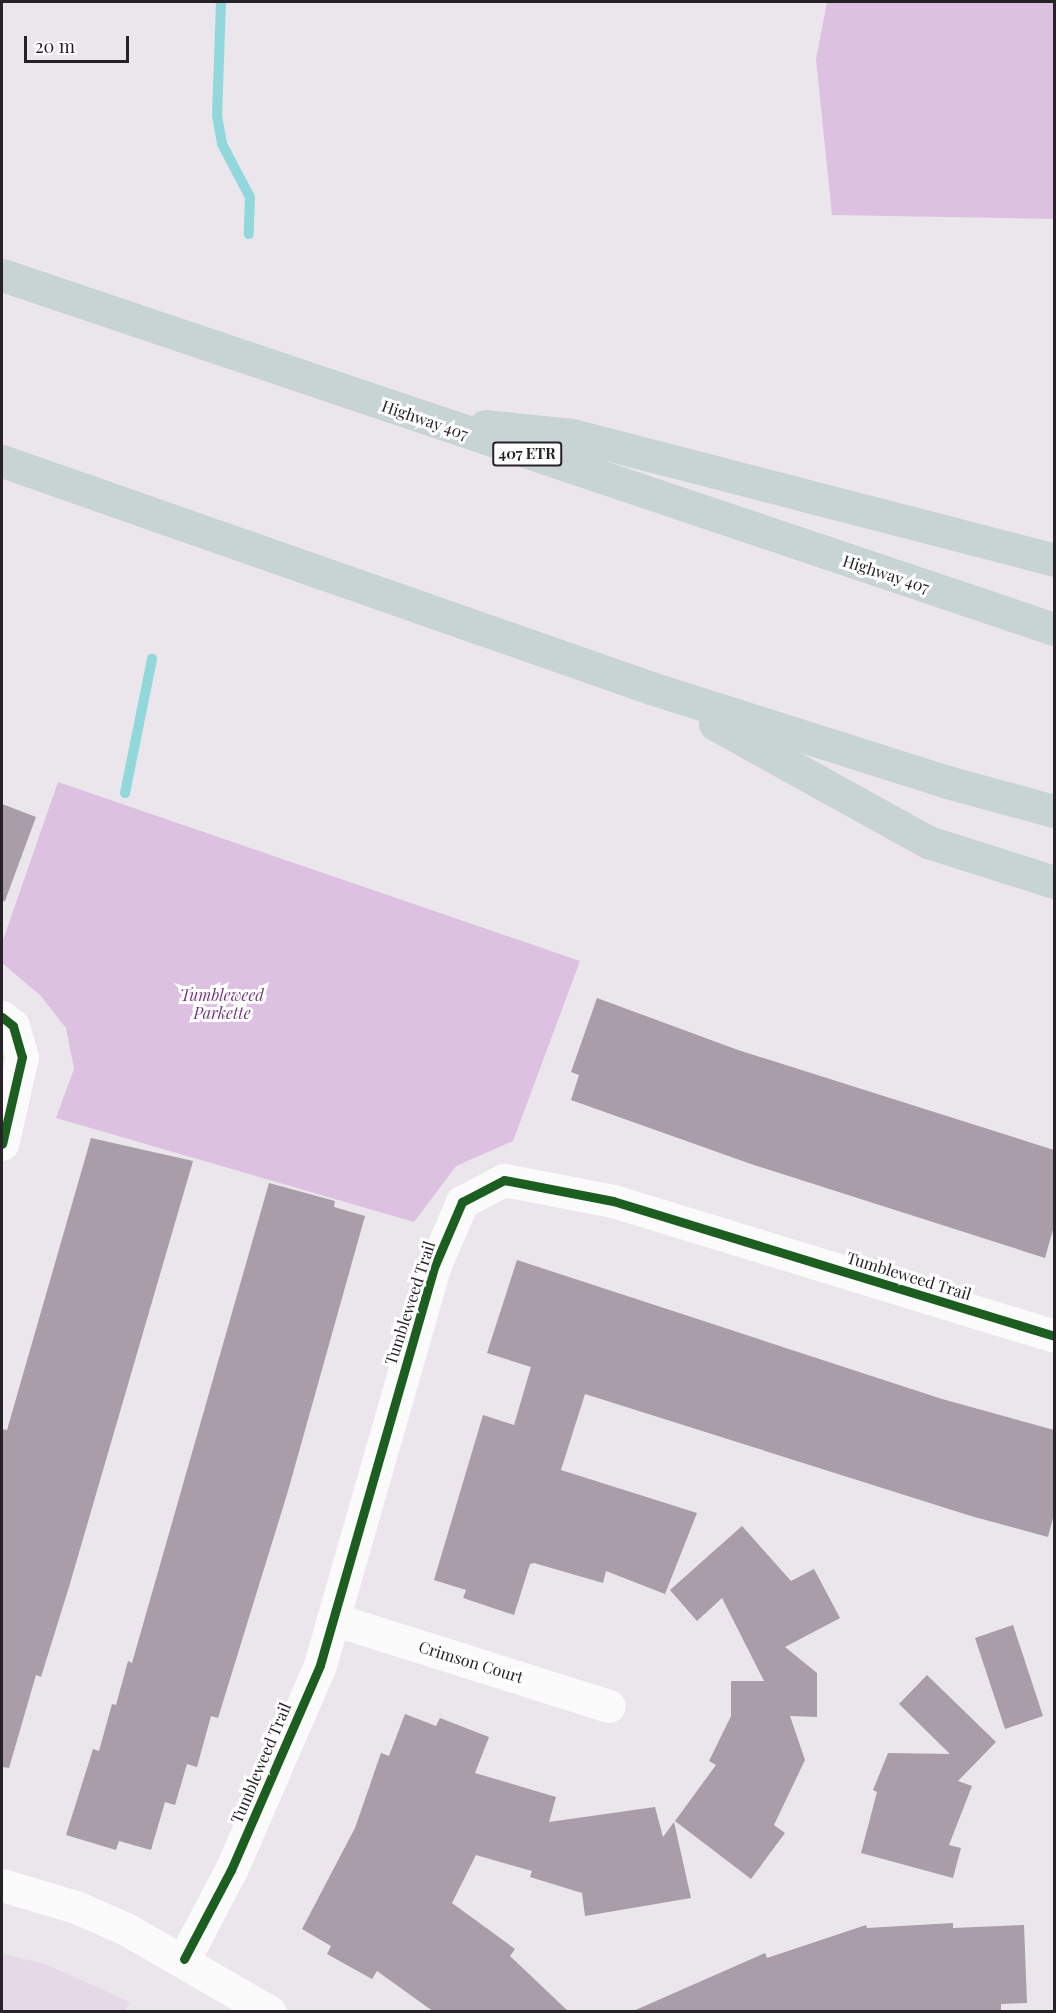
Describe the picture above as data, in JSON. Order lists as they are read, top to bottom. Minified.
{"streets":{"highway":["Highway 407","407 ETR"],"street":["Tumbleweed Trail","Crimson Court"]},"crossings":[["Tumbleweed Trail","Crimson Court"]],"parks":["Tumbleweed Parkette"],"scale_bar":"20 m"}
